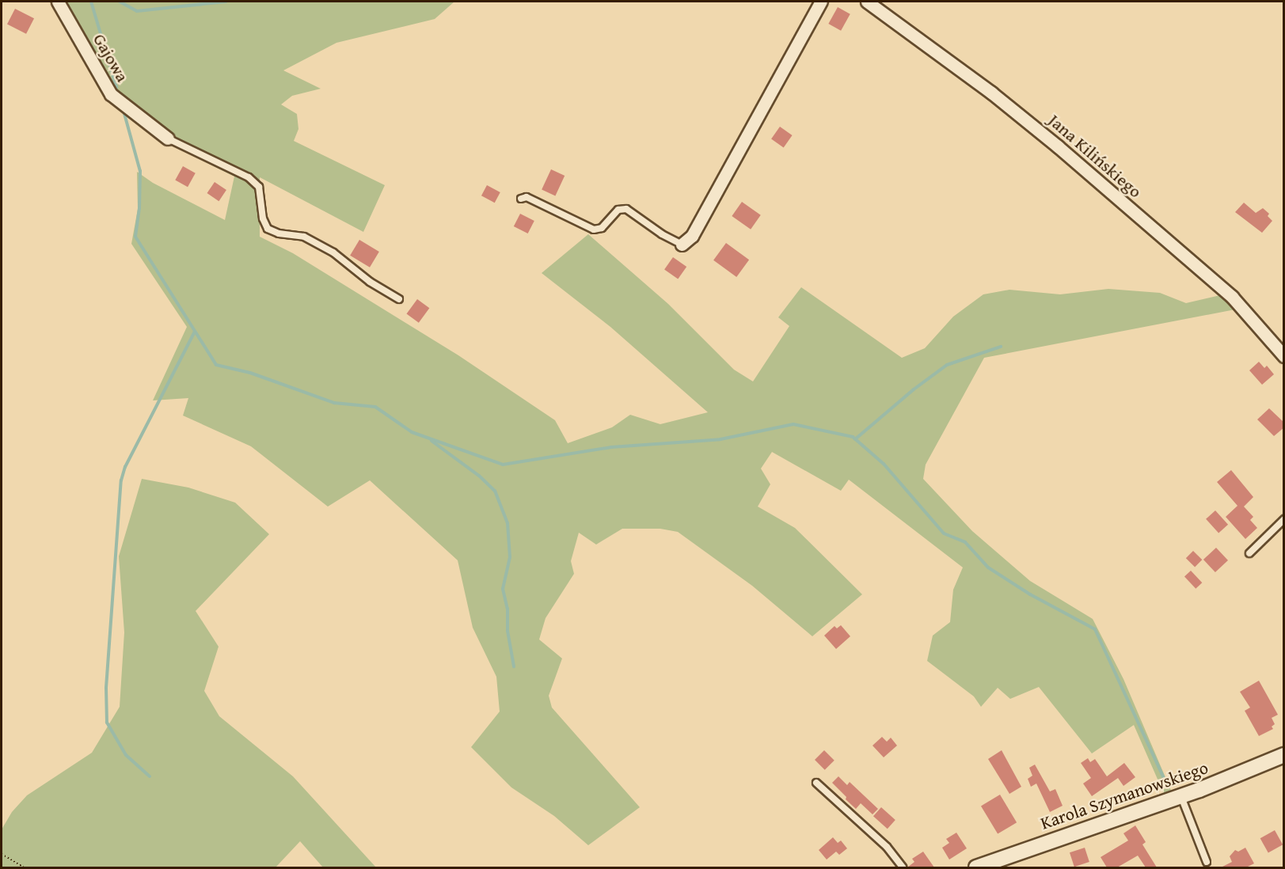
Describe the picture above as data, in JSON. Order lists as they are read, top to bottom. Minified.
{"streets":{"street":["Gajowa","Jana Kilińskiego","Karola Szymanowskiego"]}}
